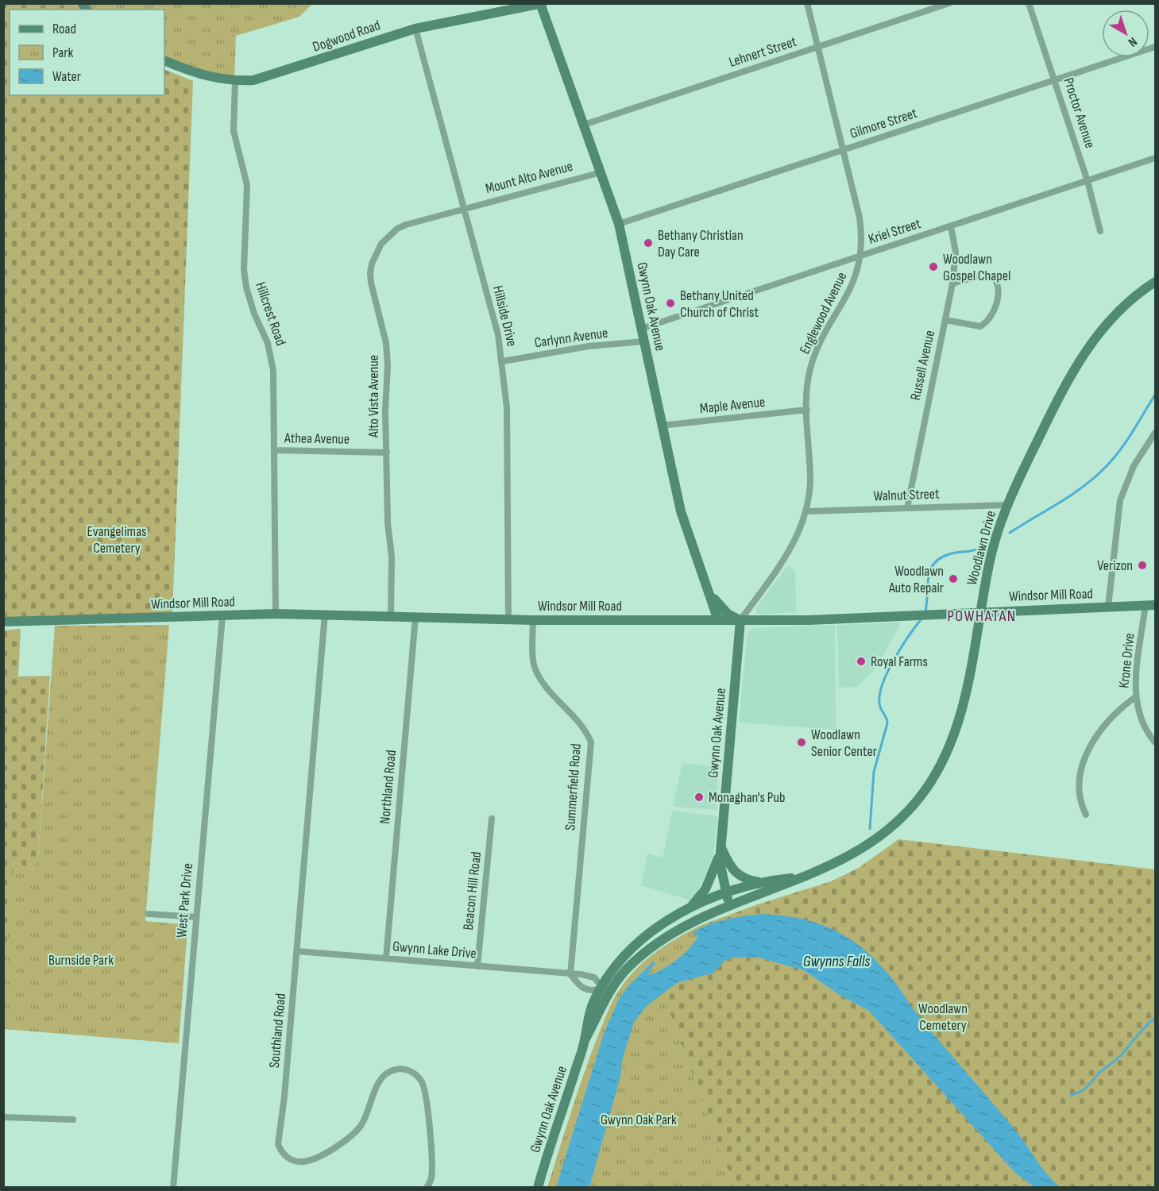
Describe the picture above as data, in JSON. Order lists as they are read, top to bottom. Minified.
{"streets":{"main road":["Dogwood Road","Gwynn Oak Avenue","Woodlawn Drive","Windsor Mill Road"],"street":["Lehnert Street","Proctor Avenue","Gilmore Street","Mount Alto Avenue","Kriel Street","Englewood Avenue","Hillcrest Road","Hillside Drive","Carlynn Avenue","Russell Avenue","Alto Vista Avenue","Maple Avenue","Athea Avenue","Walnut Street","Krone Drive","Northland Road","Summerfield Road","Beacon Hill Road","West Park Drive","Gwynn Lake Drive","Southland Road"]},"crossings":[["Dogwood Road","Gwynn Oak Avenue"],["Dogwood Road","Hillcrest Road"],["Dogwood Road","Hillside Drive"],["Lehnert Street","Gwynn Oak Avenue"],["Lehnert Street","Englewood Avenue"],["Proctor Avenue","Gilmore Street"],["Proctor Avenue","Kriel Street"],["Gilmore Street","Gwynn Oak Avenue"],["Gilmore Street","Englewood Avenue"],["Mount Alto Avenue","Gwynn Oak Avenue"],["Mount Alto Avenue","Hillside Drive"],["Mount Alto Avenue","Alto Vista Avenue"],["Kriel Street","Gwynn Oak Avenue"],["Kriel Street","Englewood Avenue"],["Kriel Street","Russell Avenue"],["Gwynn Oak Avenue","Englewood Avenue"],["Gwynn Oak Avenue","Carlynn Avenue"],["Gwynn Oak Avenue","Maple Avenue"],["Gwynn Oak Avenue","Woodlawn Drive"],["Gwynn Oak Avenue","Windsor Mill Road"],["Gwynn Oak Avenue","Gwynn Lake Drive"],["Englewood Avenue","Maple Avenue"],["Englewood Avenue","Walnut Street"],["Englewood Avenue","Windsor Mill Road"],["Hillcrest Road","Athea Avenue"],["Hillcrest Road","Windsor Mill Road"],["Hillside Drive","Carlynn Avenue"],["Hillside Drive","Alto Vista Avenue"],["Hillside Drive","Windsor Mill Road"],["Russell Avenue","Walnut Street"],["Alto Vista Avenue","Athea Avenue"],["Alto Vista Avenue","Windsor Mill Road"],["Walnut Street","Woodlawn Drive"],["Woodlawn Drive","Windsor Mill Road"],["Windsor Mill Road","Krone Drive"],["Windsor Mill Road","Northland Road"],["Windsor Mill Road","Summerfield Road"],["Windsor Mill Road","West Park Drive"],["Windsor Mill Road","Southland Road"],["Northland Road","Gwynn Lake Drive"],["Summerfield Road","Gwynn Lake Drive"],["Beacon Hill Road","Gwynn Lake Drive"],["Gwynn Lake Drive","Southland Road"]],"districts":["POWHATAN"],"water":["Gwynns Falls"],"parks":["Evangelimas Cemetery","Burnside Park","Woodlawn Cemetery","Gwynn Oak Park"],"places":["Bethany Christian Day Care","Woodlawn Gospel Chapel","Bethany United Church of Christ","Verizon","Woodlawn Auto Repair","Royal Farms","Woodlawn Senior Center","Monaghan's Pub"],"legend":["Road","Park","Water"],"north":"bottom right"}
